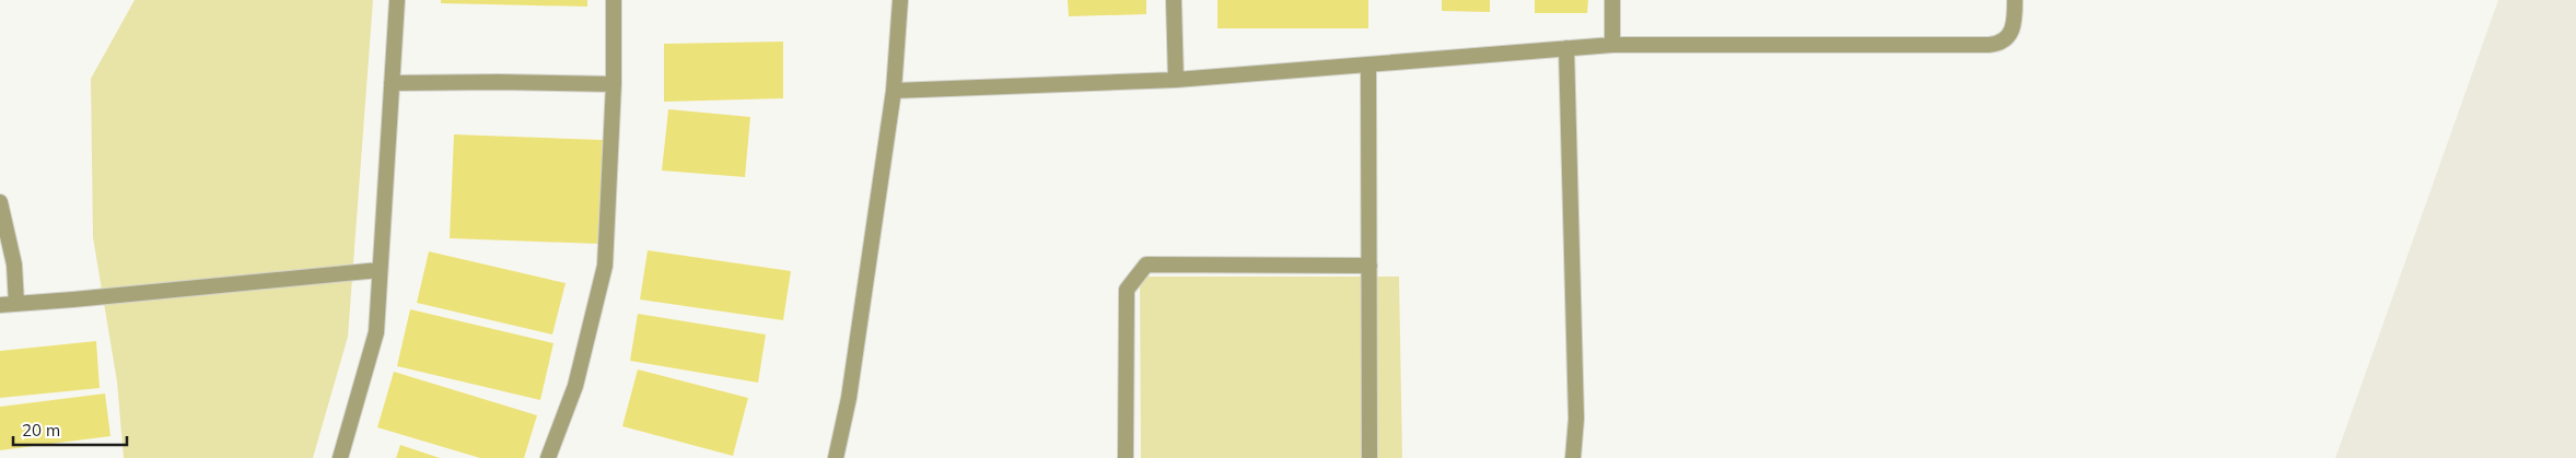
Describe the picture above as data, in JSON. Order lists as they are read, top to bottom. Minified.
{"scale_bar":"20 m"}
